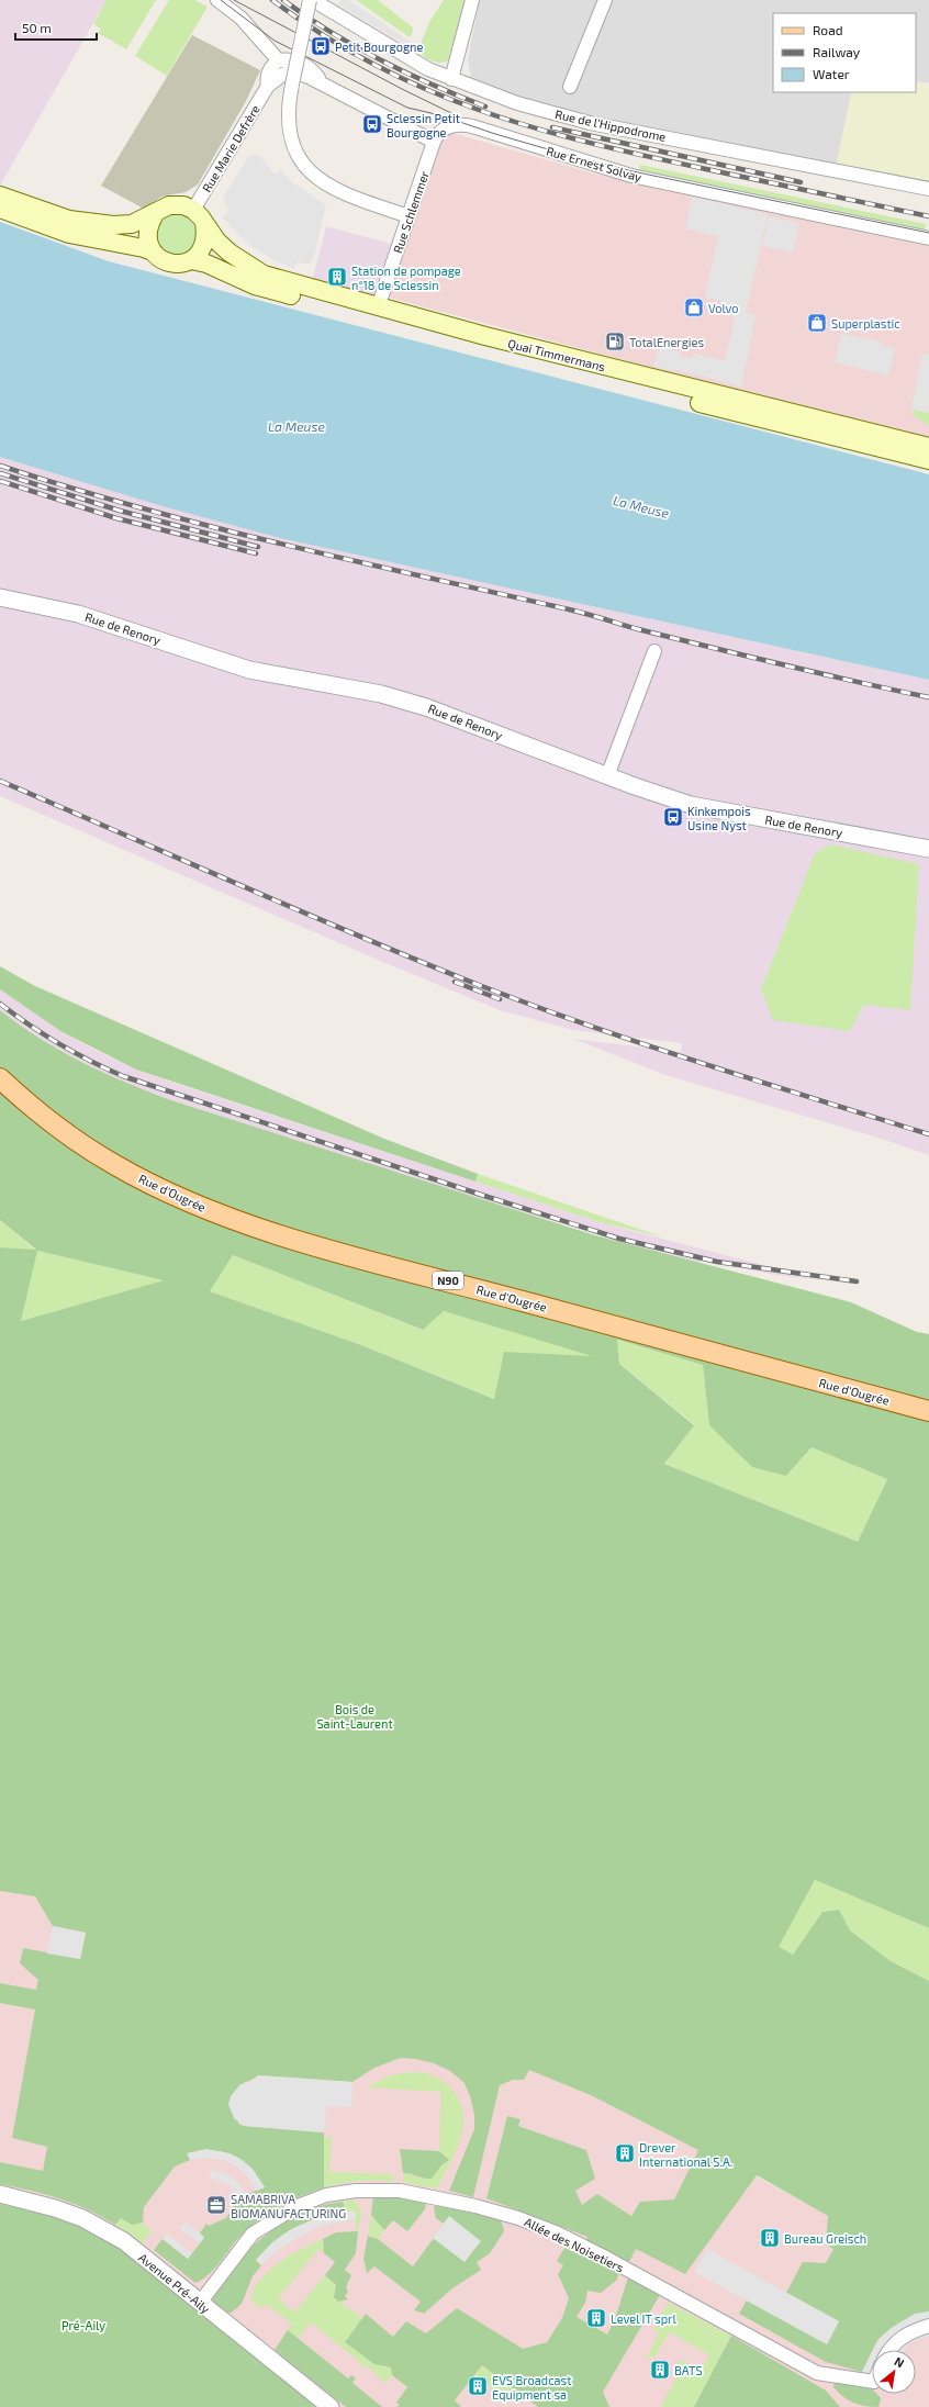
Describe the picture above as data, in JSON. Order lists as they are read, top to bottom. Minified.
{"streets":{"main road":["Quai Timmermans","Rue d'Ougrée","N90"],"street":["Rue de l'Hippodrome","Rue Marie Defrère","Rue Ernest Solvay","Rue Schlemmer","Rue de Renory","Allée des Noisetiers","Avenue Pré-Aily"]},"crossings":[["Rue Marie Defrère","Quai Timmermans"],["Rue Ernest Solvay","Rue Schlemmer"],["Rue Schlemmer","Quai Timmermans"],["Allée des Noisetiers","Avenue Pré-Aily"]],"water":["La Meuse"],"parks":["Bois de Saint-Laurent","Pré-Aily"],"places":{"bus stop":["Petit Bourgogne","Sclessin Petit Bourgogne","Kinkempois Usine Nyst"],"building":["Station de pompage n°18 de Sclessin","Drever International S.A.","Bureau Greisch","Level IT sprl","BATS","EVS Broadcast Equipment sa"],"shop":["Volvo","Superplastic"],"fuel station":["TotalEnergies"],"office":["SAMABRIVA BIOMANUFACTURING"]},"legend":["Road","Railway","Water"],"scale_bar":"50 m","north":"top right"}
